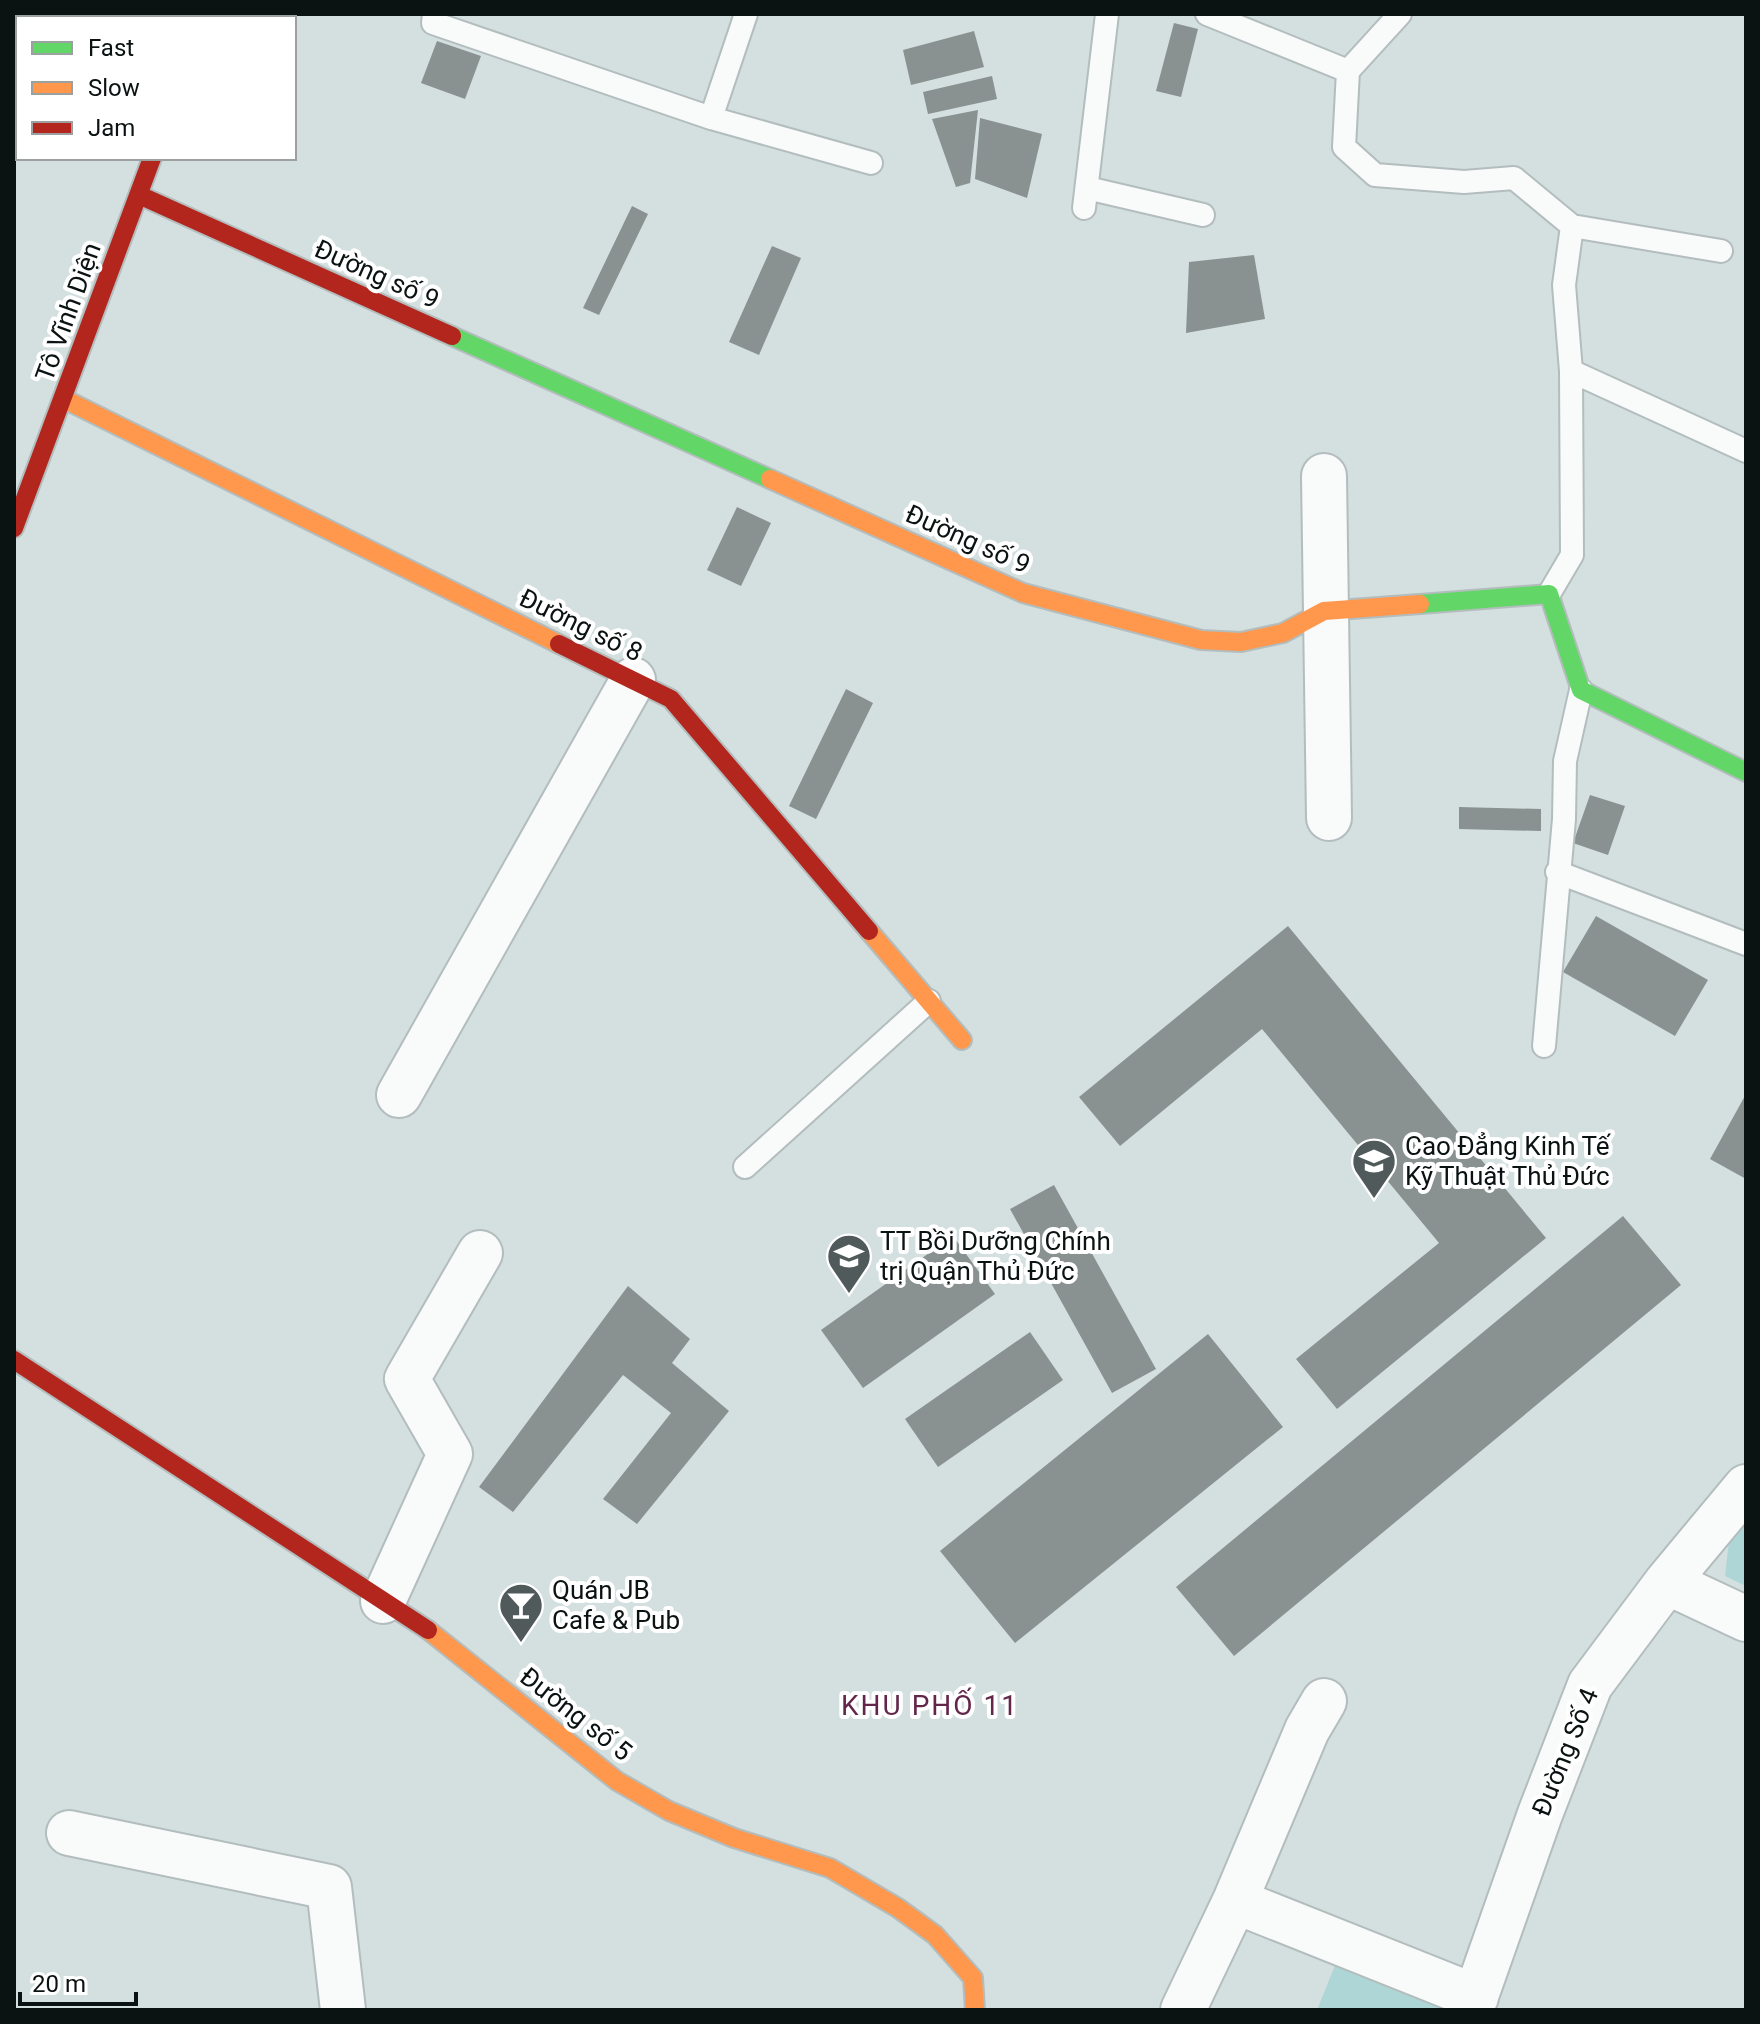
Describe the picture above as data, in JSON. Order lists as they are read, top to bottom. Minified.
{"streets":{"street":["Đường số 9","Tô Vĩnh Diện","Đường số 8","Đường số 5","Đường Số 4"]},"crossings":[["Đường số 9","Tô Vĩnh Diện"],["Tô Vĩnh Diện","Đường số 8"]],"districts":["KHU PHỐ 11"],"places":{"school or university":["Cao Đẳng Kinh Tế Kỹ Thuật Thủ Đức","TT Bồi Dưỡng Chính trị Quận Thủ Đức"],"bar":["Quán JB Cafe & Pub"]},"legend":["Fast","Slow","Jam"],"scale_bar":"20 m"}
